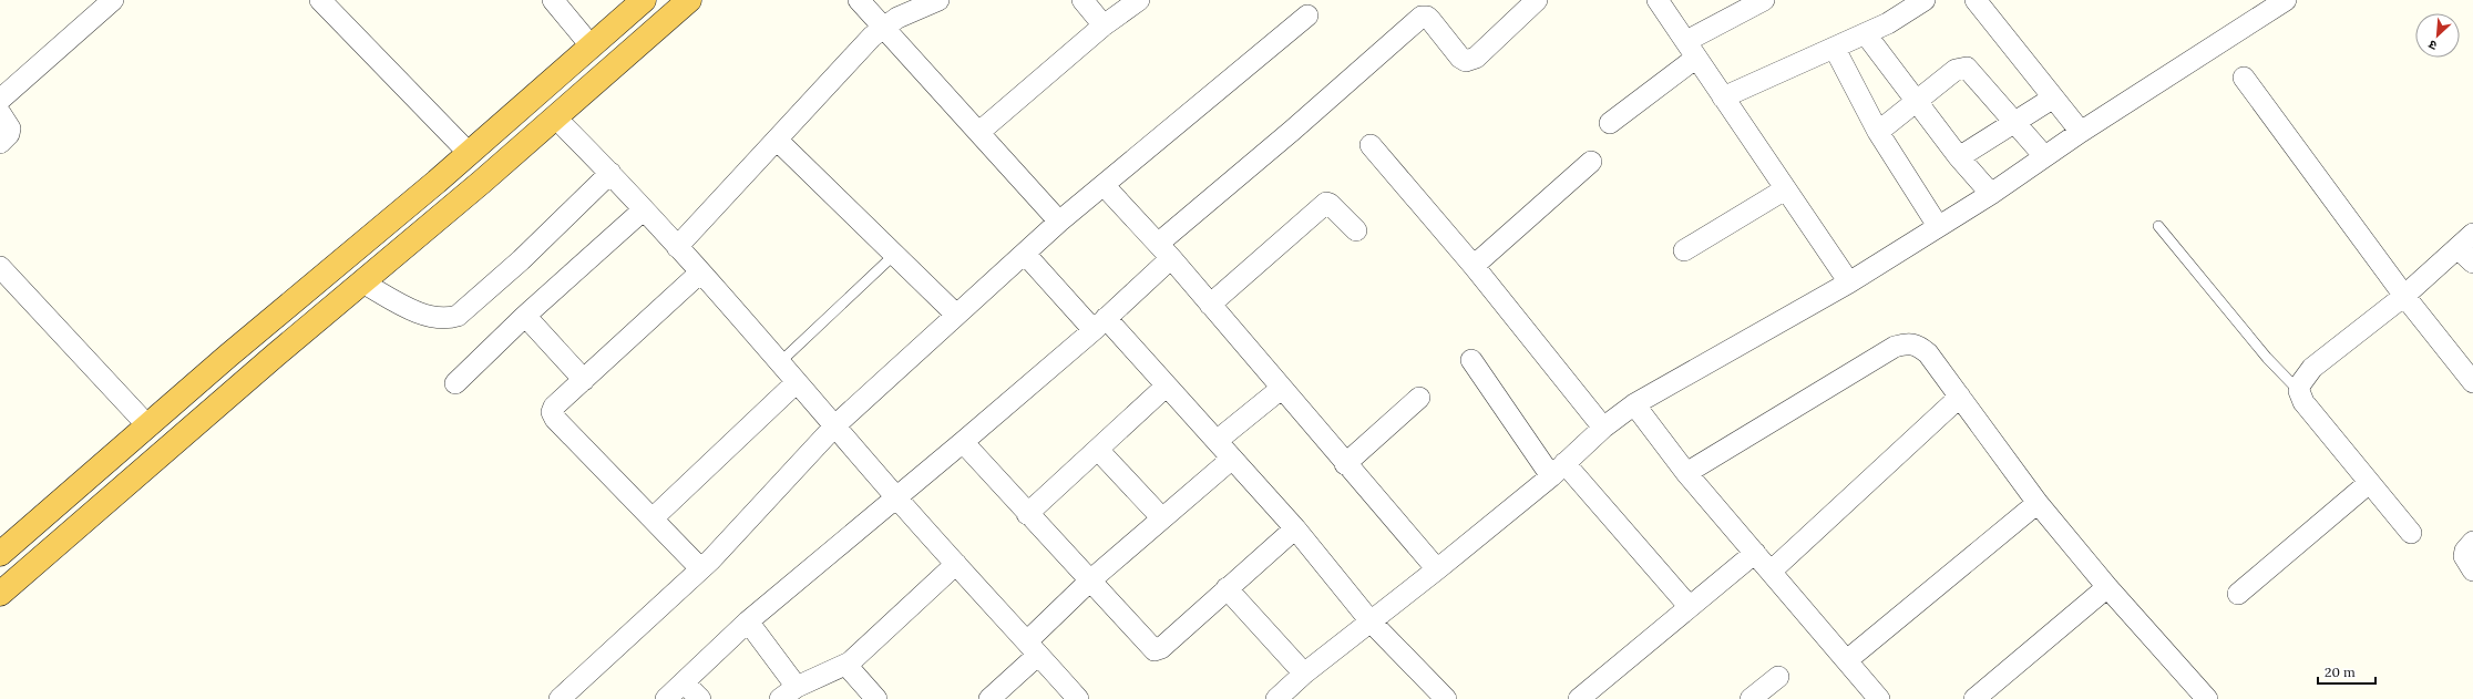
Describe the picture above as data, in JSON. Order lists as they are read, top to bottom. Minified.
{"scale_bar":"20 m","north":"bottom left"}
